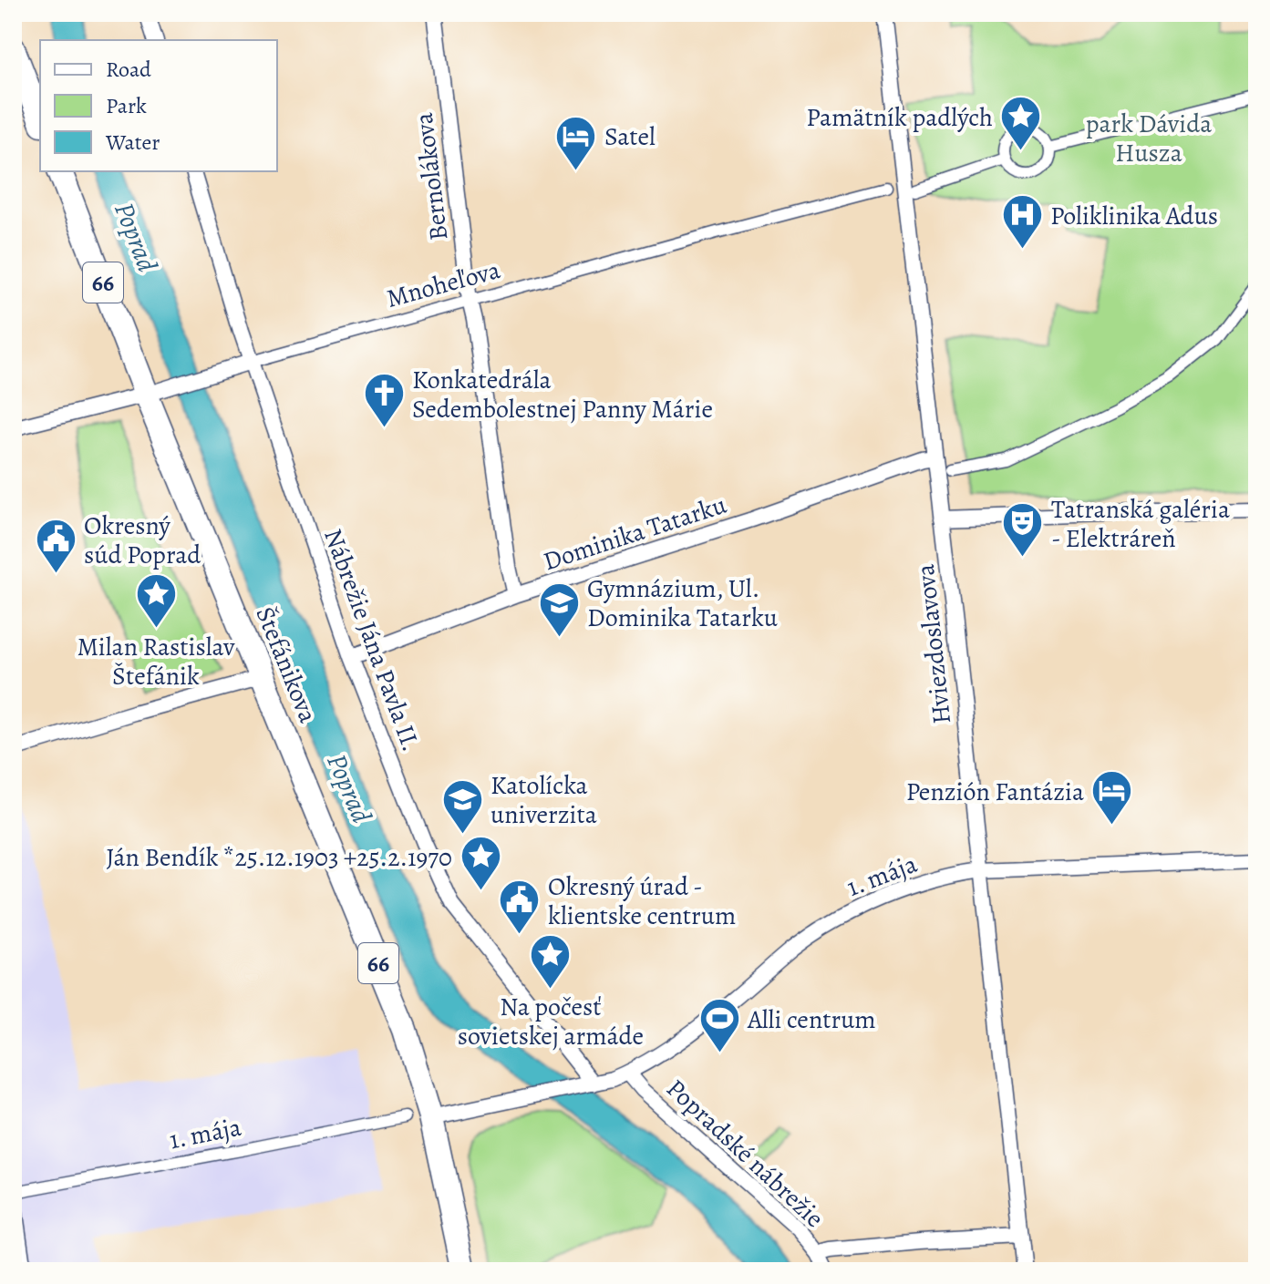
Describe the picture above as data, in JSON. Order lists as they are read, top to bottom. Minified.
{"streets":{"main road":["66","Štefánikova"],"street":["Bernolákova","Mnoheľova","Dominika Tatarku","Nábrežie Jána Pavla II.","Hviezdoslavova","1. mája","Popradské nábrežie"]},"crossings":[["Bernolákova","Mnoheľova"],["Bernolákova","Dominika Tatarku"],["Mnoheľova","Nábrežie Jána Pavla II."],["Mnoheľova","Štefánikova"],["Dominika Tatarku","Nábrežie Jána Pavla II."],["Dominika Tatarku","Hviezdoslavova"],["Nábrežie Jána Pavla II.","1. mája"],["Hviezdoslavova","1. mája"],["Štefánikova","1. mája"],["1. mája","Popradské nábrežie"]],"water":["Poprad"],"parks":["park Dávida Husza"],"places":{"place":["Pamätník padlých","Milan Rastislav Štefánik","Ján Bendík *25.12.1903 +25.2.1970","Na počesť sovietskej armáde"],"hotel":["Satel","Penzión Fantázia"],"hospital":["Poliklinika Adus"],"church":["Konkatedrála Sedembolestnej Panny Márie"],"theatre":["Tatranská galéria - Elektráreň"],"public building":["Okresný súd Poprad","Okresný úrad - klientske centrum"],"school or university":["Gymnázium, Ul. Dominika Tatarku","Katolícka univerzita"],"sports":["Alli centrum"]},"legend":["Road","Park","Water"]}
